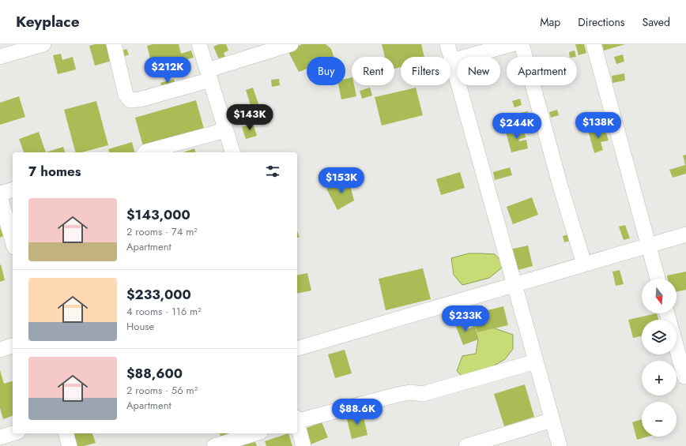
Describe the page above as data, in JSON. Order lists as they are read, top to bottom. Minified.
{"north":"bottom","page":{"header":"Keyplace","nav":["Map","Directions","Saved"],"price":["$212K","$143K","$138K","$244K","$153K","$233K","$88.6K"],"chip":["Buy","Rent","Filters","New","Apartment"],"heading":"7 homes","list":[{"name":"$143,000","note":"2 rooms · 74 m² · Apartment"},{"name":"$233,000","note":"4 rooms · 116 m² · House"},{"name":"$88,600","note":"2 rooms · 56 m² · Apartment"}],"map_buttons":["+","−"]}}
